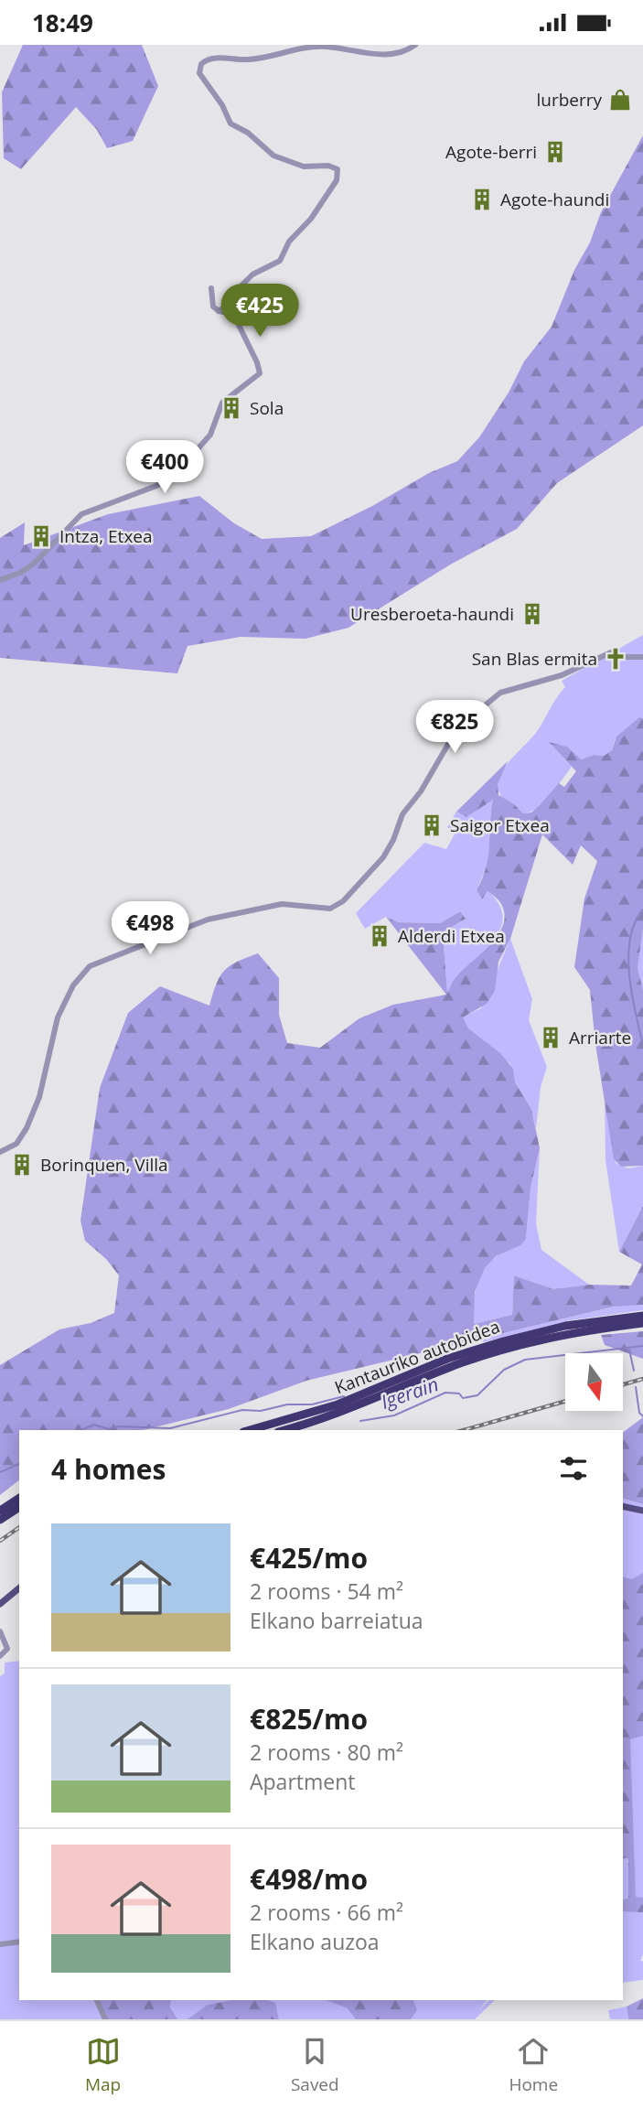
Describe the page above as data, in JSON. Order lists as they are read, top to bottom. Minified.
{"streets":{"highway":["Kantauriko autobidea"]},"water":["Igerain"],"places":{"shop":["lurberry"],"building":["Agote-berri","Agote-haundi","Sola","Intza, Etxea","Uresberoeta-haundi","Saigor Etxea","Alderdi Etxea","Arriarte","Borinquen, Villa"],"church":["San Blas ermita"]},"north":"bottom","page":{"status":"18:49","price":["€425","€400","€825","€498"],"heading":"4 homes","list":[{"name":"€425/mo","note":"2 rooms · 54 m² · Elkano barreiatua"},{"name":"€825/mo","note":"2 rooms · 80 m² · Apartment"},{"name":"€498/mo","note":"2 rooms · 66 m² · Elkano auzoa"}],"tabs":["Map","Saved","Home"]}}
